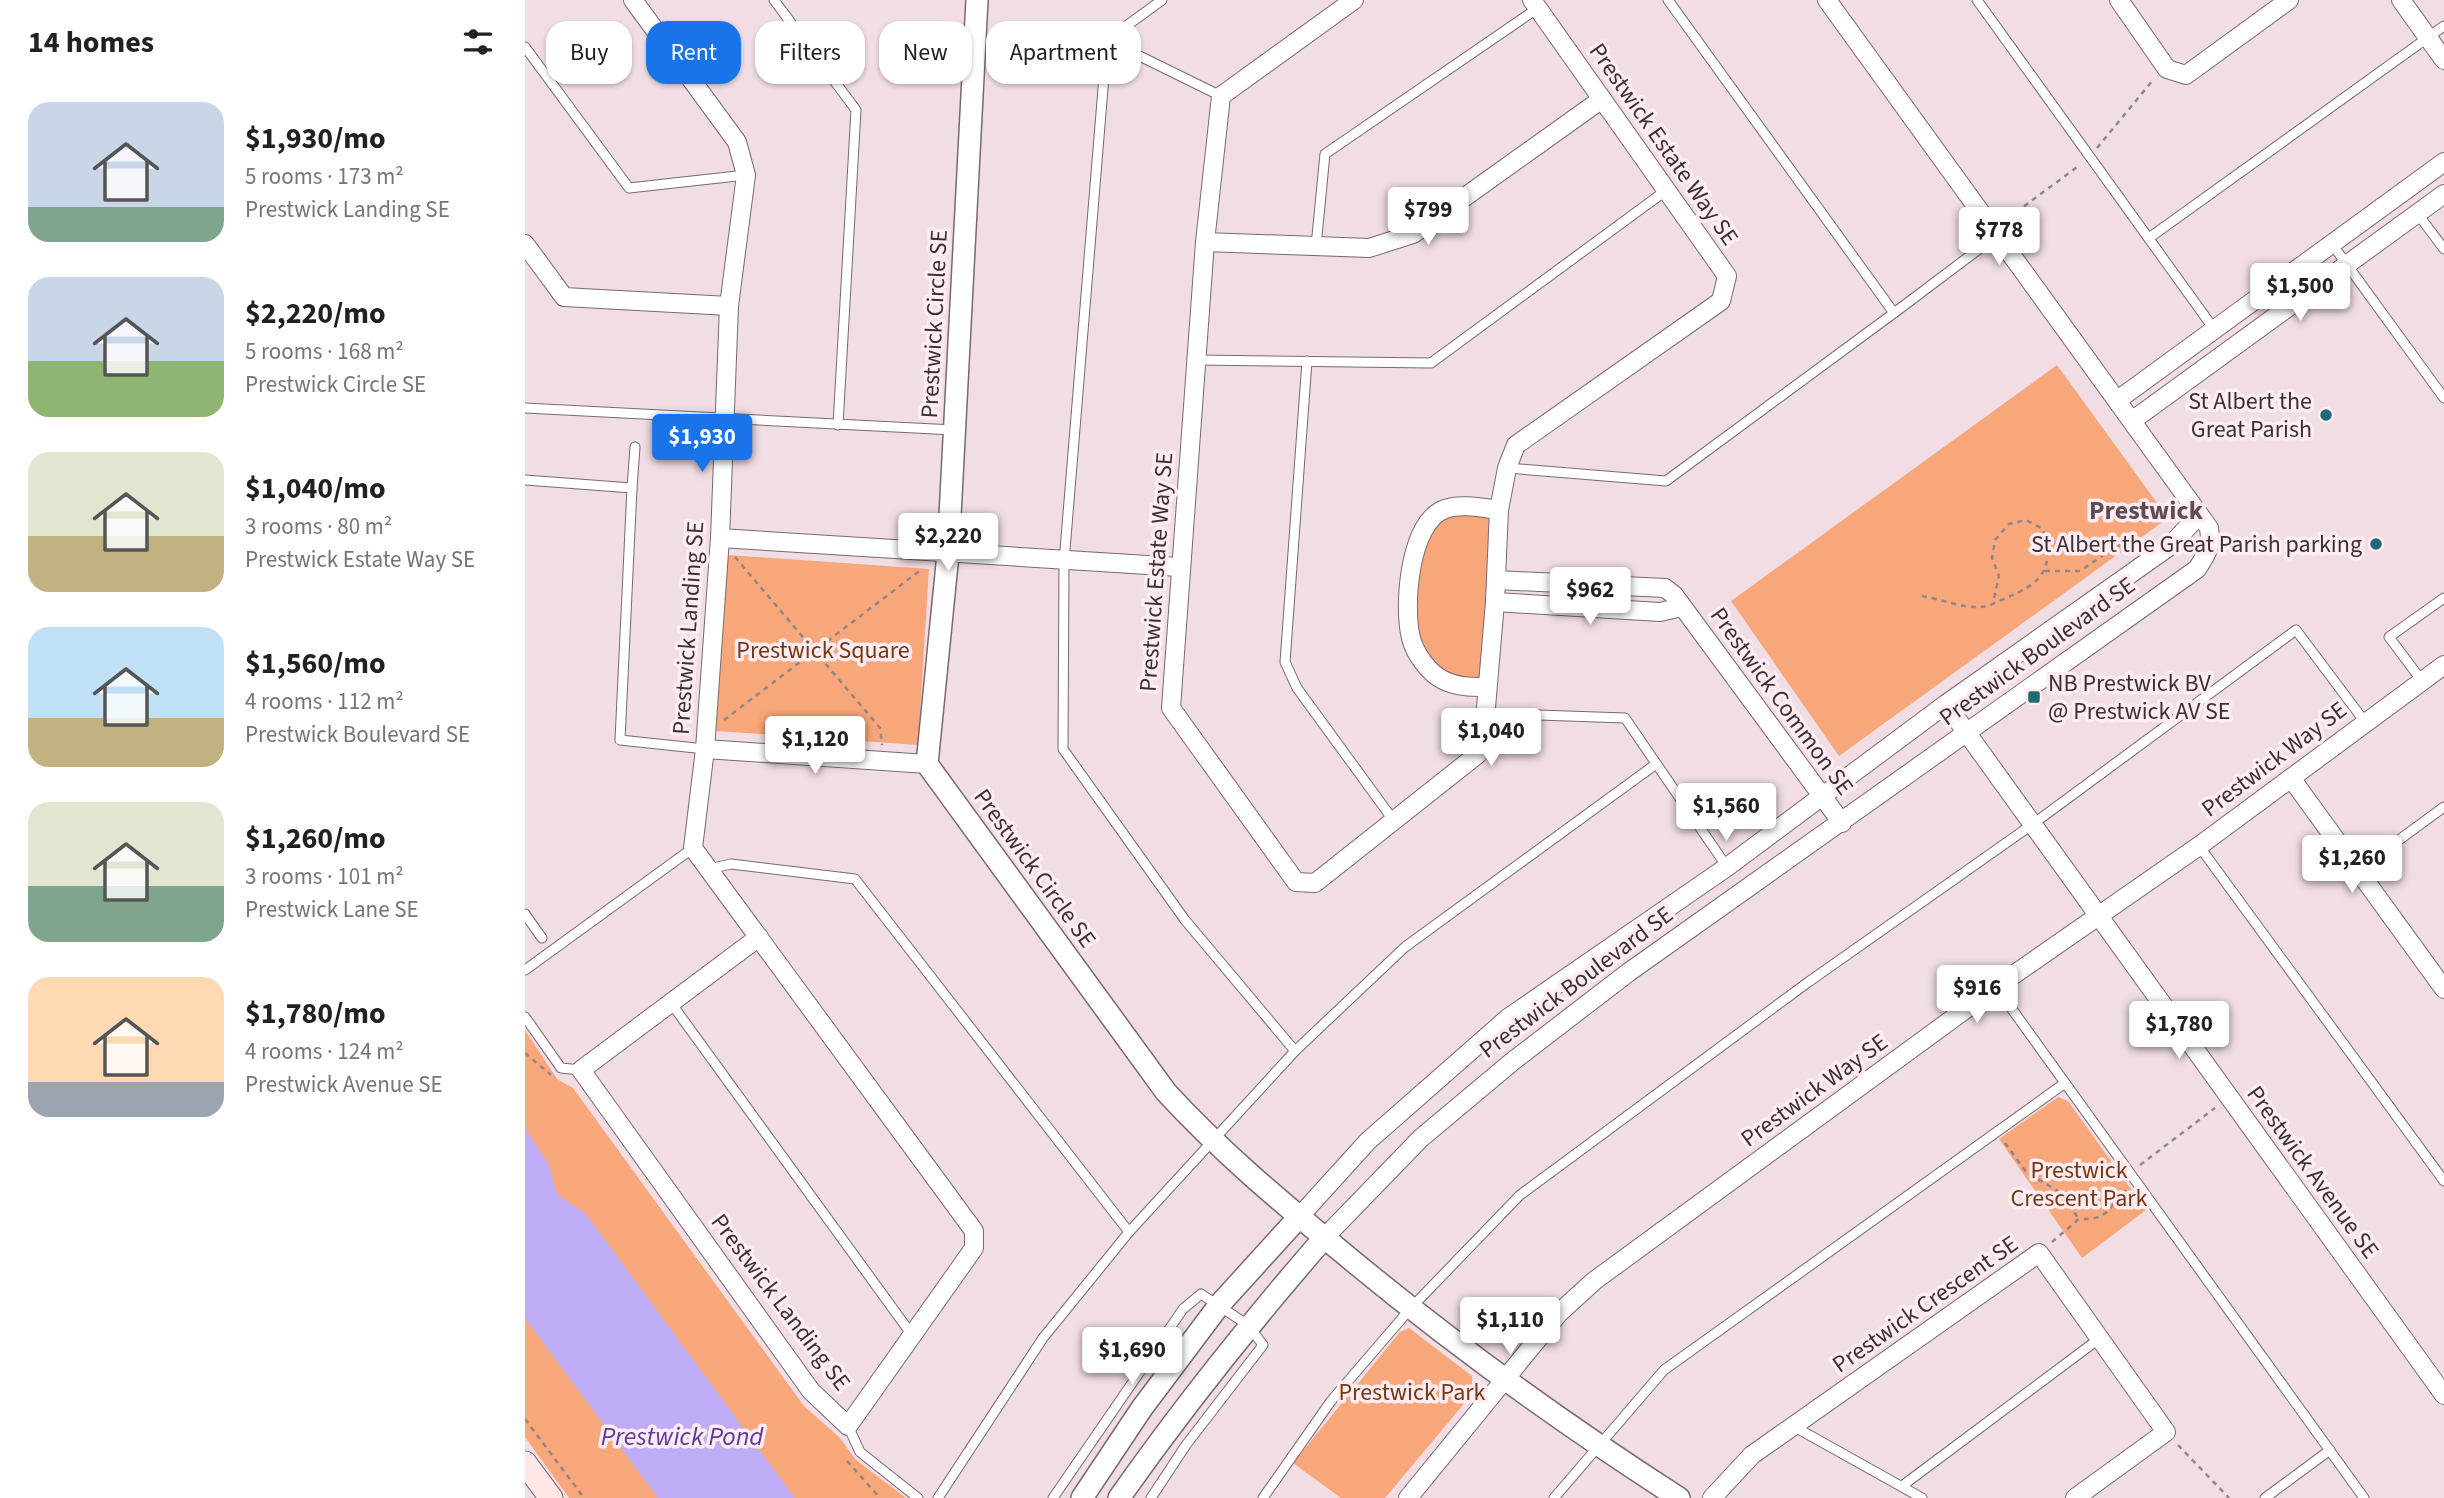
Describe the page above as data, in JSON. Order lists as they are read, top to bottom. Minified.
{"streets":{"street":["Prestwick Estate Way SE","Prestwick Circle SE","Prestwick Landing SE","Prestwick Boulevard SE","Prestwick Common SE","Prestwick Way SE","Prestwick Avenue SE","Prestwick Crescent SE"]},"crossings":[["Prestwick Estate Way SE","Prestwick Common SE"],["Prestwick Circle SE","Prestwick Boulevard SE"],["Prestwick Circle SE","Prestwick Way SE"],["Prestwick Boulevard SE","Prestwick Common SE"],["Prestwick Boulevard SE","Prestwick Avenue SE"],["Prestwick Way SE","Prestwick Avenue SE"]],"districts":["Prestwick"],"water":["Prestwick Pond"],"parks":["Prestwick Square","Prestwick Crescent Park","Prestwick Park"],"places":{"other":["St Albert the Great Parish","St Albert the Great Parish parking"],"transit":["NB Prestwick BV @ Prestwick AV SE"]},"page":{"heading":"14 homes","chip":["Buy","Rent","Filters","New","Apartment"],"list":[{"name":"$1,930/mo","note":"5 rooms · 173 m² · Prestwick Landing SE"},{"name":"$2,220/mo","note":"5 rooms · 168 m² · Prestwick Circle SE"},{"name":"$1,040/mo","note":"3 rooms · 80 m² · Prestwick Estate Way SE"},{"name":"$1,560/mo","note":"4 rooms · 112 m² · Prestwick Boulevard SE"},{"name":"$1,260/mo","note":"3 rooms · 101 m² · Prestwick Lane SE"},{"name":"$1,780/mo","note":"4 rooms · 124 m² · Prestwick Avenue SE"}],"price":["$799","$778","$1,500","$1,930","$2,220","$962","$1,040","$1,120","$1,560","$1,260","$916","$1,780","$1,110","$1,690"]}}
